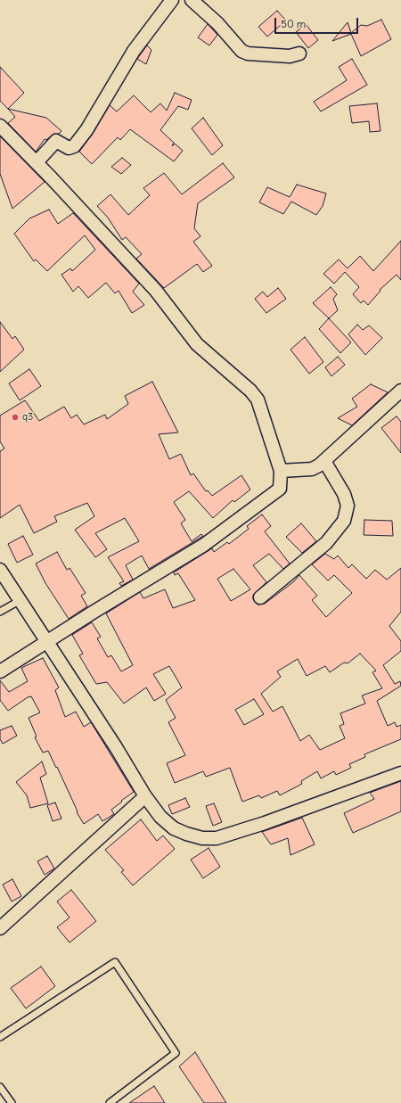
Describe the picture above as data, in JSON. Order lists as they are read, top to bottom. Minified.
{"places":["q3"],"scale_bar":"50 m"}
